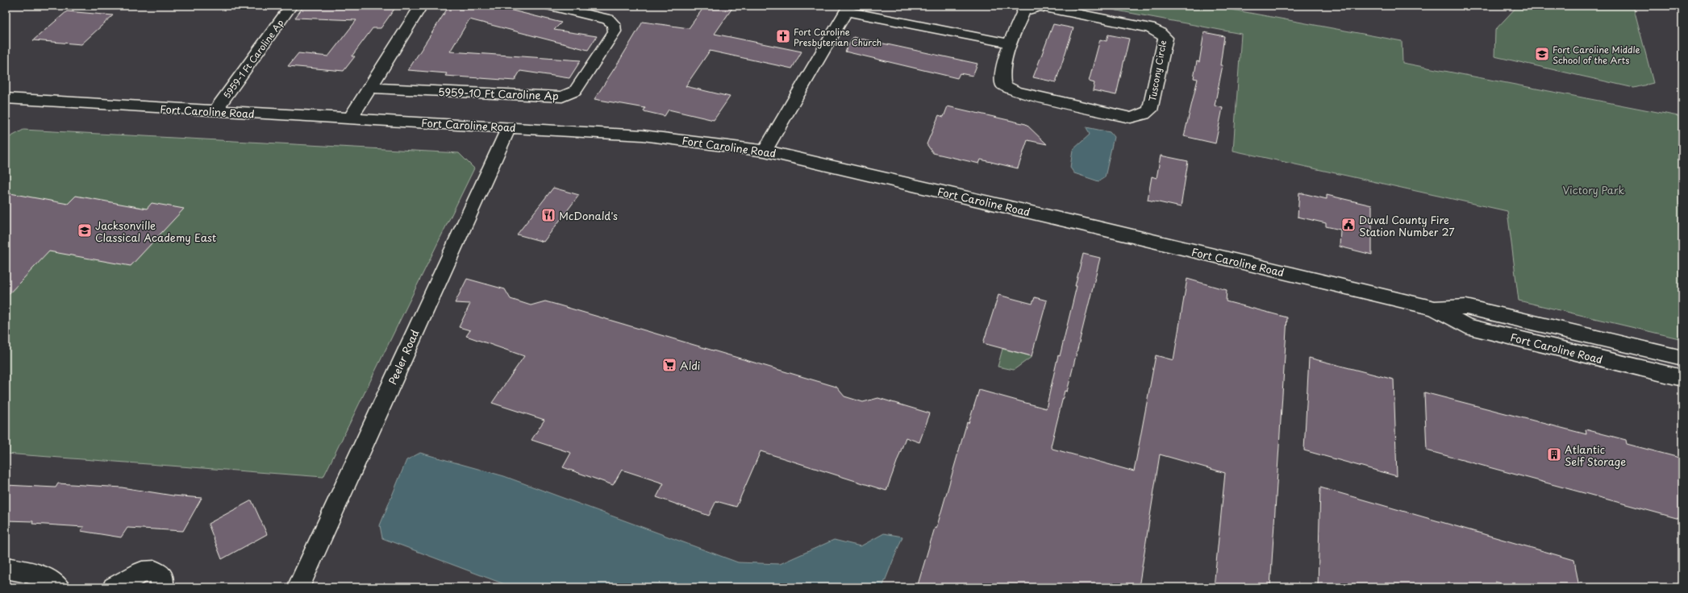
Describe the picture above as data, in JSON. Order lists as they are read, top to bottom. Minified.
{"streets":{"street":["5959-1 Ft Caroline Ap","Tuscony Circle","5959-10 Ft Caroline Ap","Fort Caroline Road","Peeler Road"]},"crossings":[["5959-1 Ft Caroline Ap","Fort Caroline Road"],["Fort Caroline Road","Peeler Road"]],"parks":["Victory Park"],"places":{"church":["Fort Caroline Presbyterian Church"],"school or university":["Fort Caroline Middle School of the Arts","Jacksonville Classical Academy East"],"restaurant":["McDonald's"],"public building":["Duval County Fire Station Number 27"],"supermarket":["Aldi"],"building":["Atlantic Self Storage"]}}
